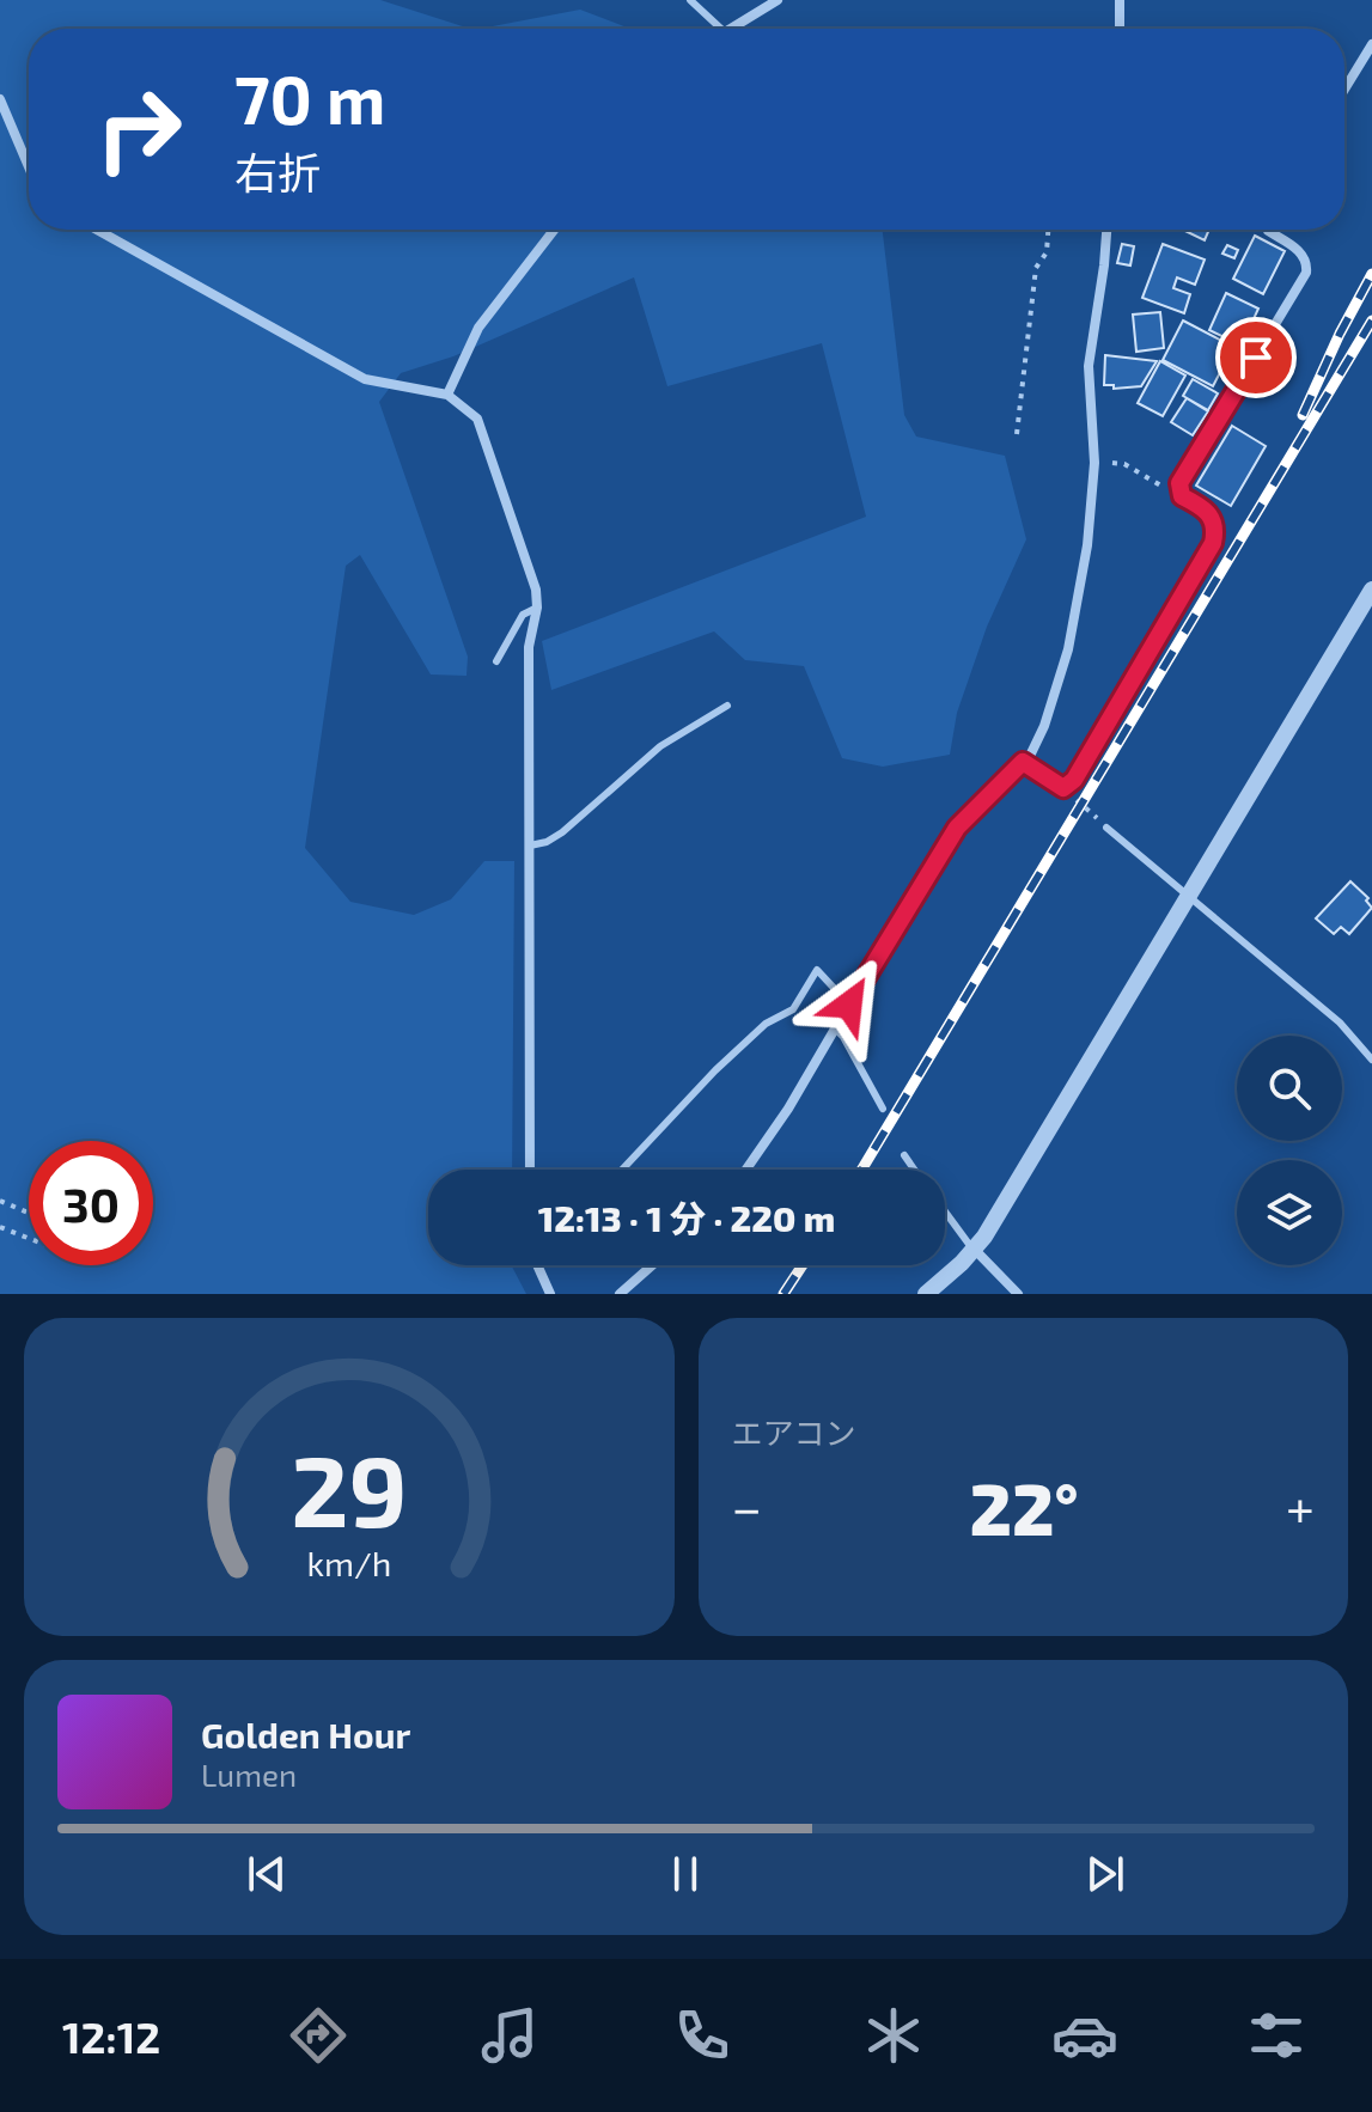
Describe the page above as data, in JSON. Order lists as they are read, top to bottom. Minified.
{"page":{"turn":["70 m","右折"],"limit":"30","trip":"12:13 · 1 分 · 220 m","tile":"エアコン","heat":["−","22°","+"],"song":["Golden Hour","Lumen"],"tabs":"12:12","gauge":["29","km/h"]}}
